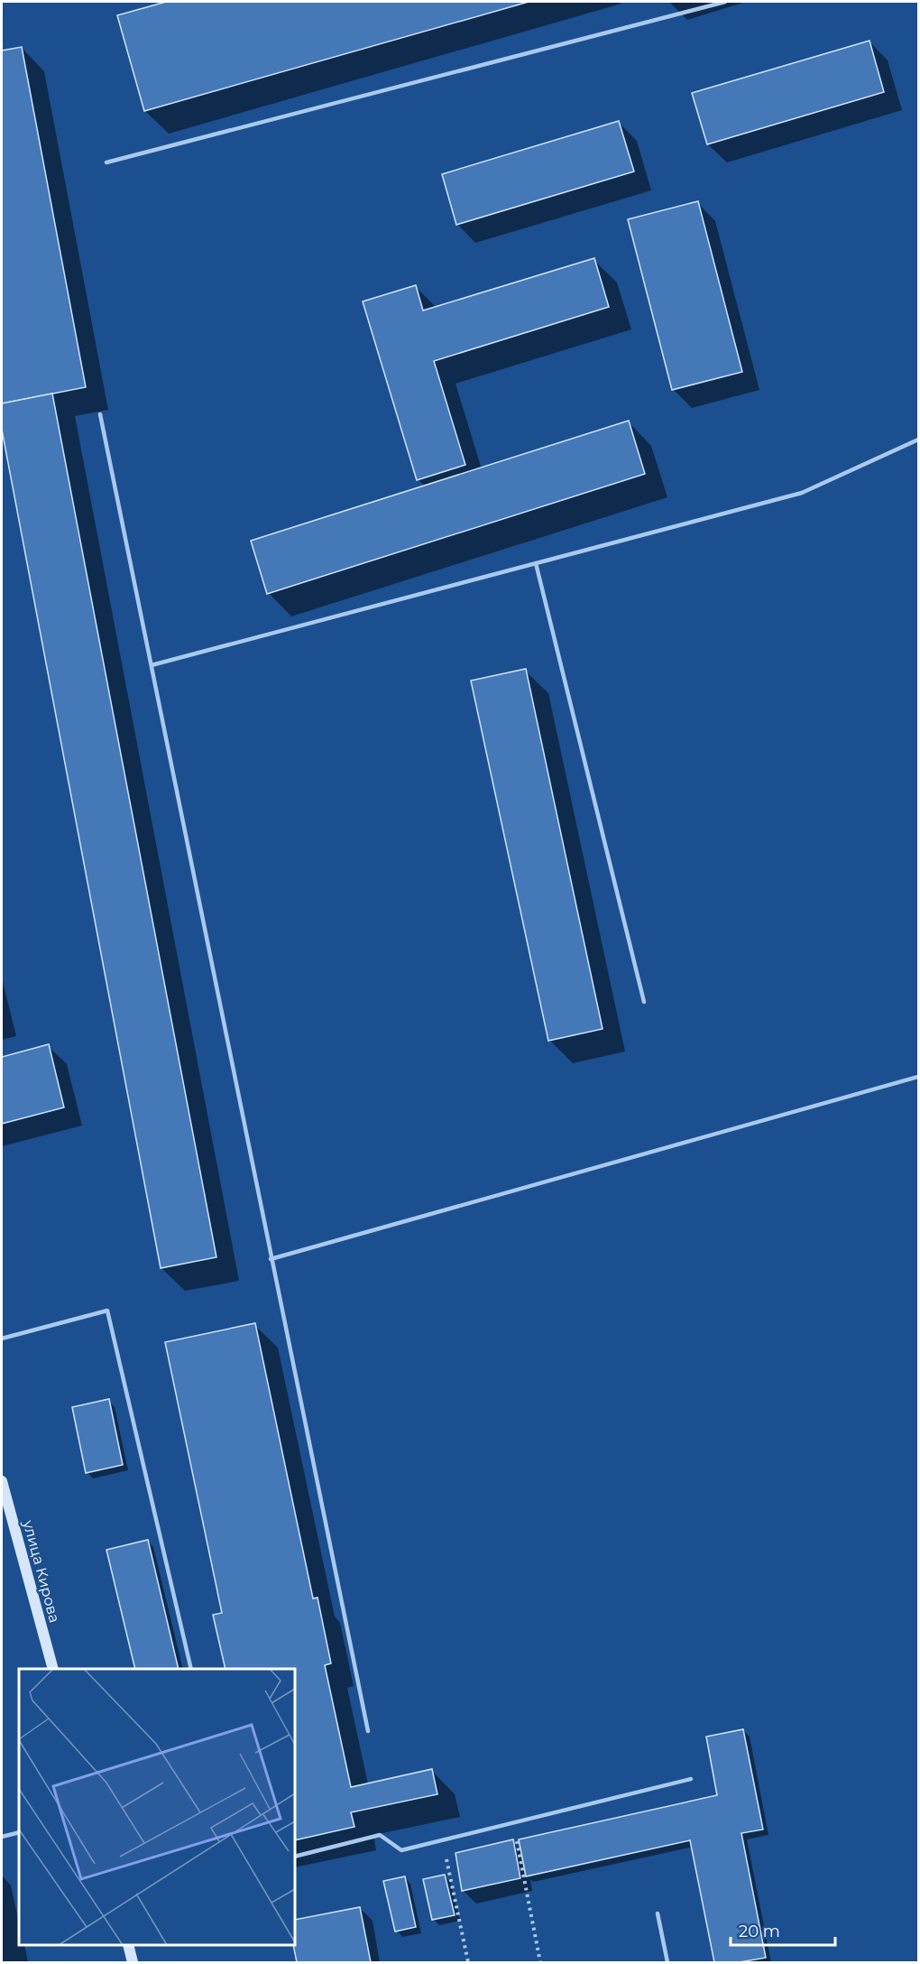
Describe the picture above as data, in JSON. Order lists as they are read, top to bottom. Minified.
{"streets":{"main road":["улица Кирова"]},"scale_bar":"20 m"}
